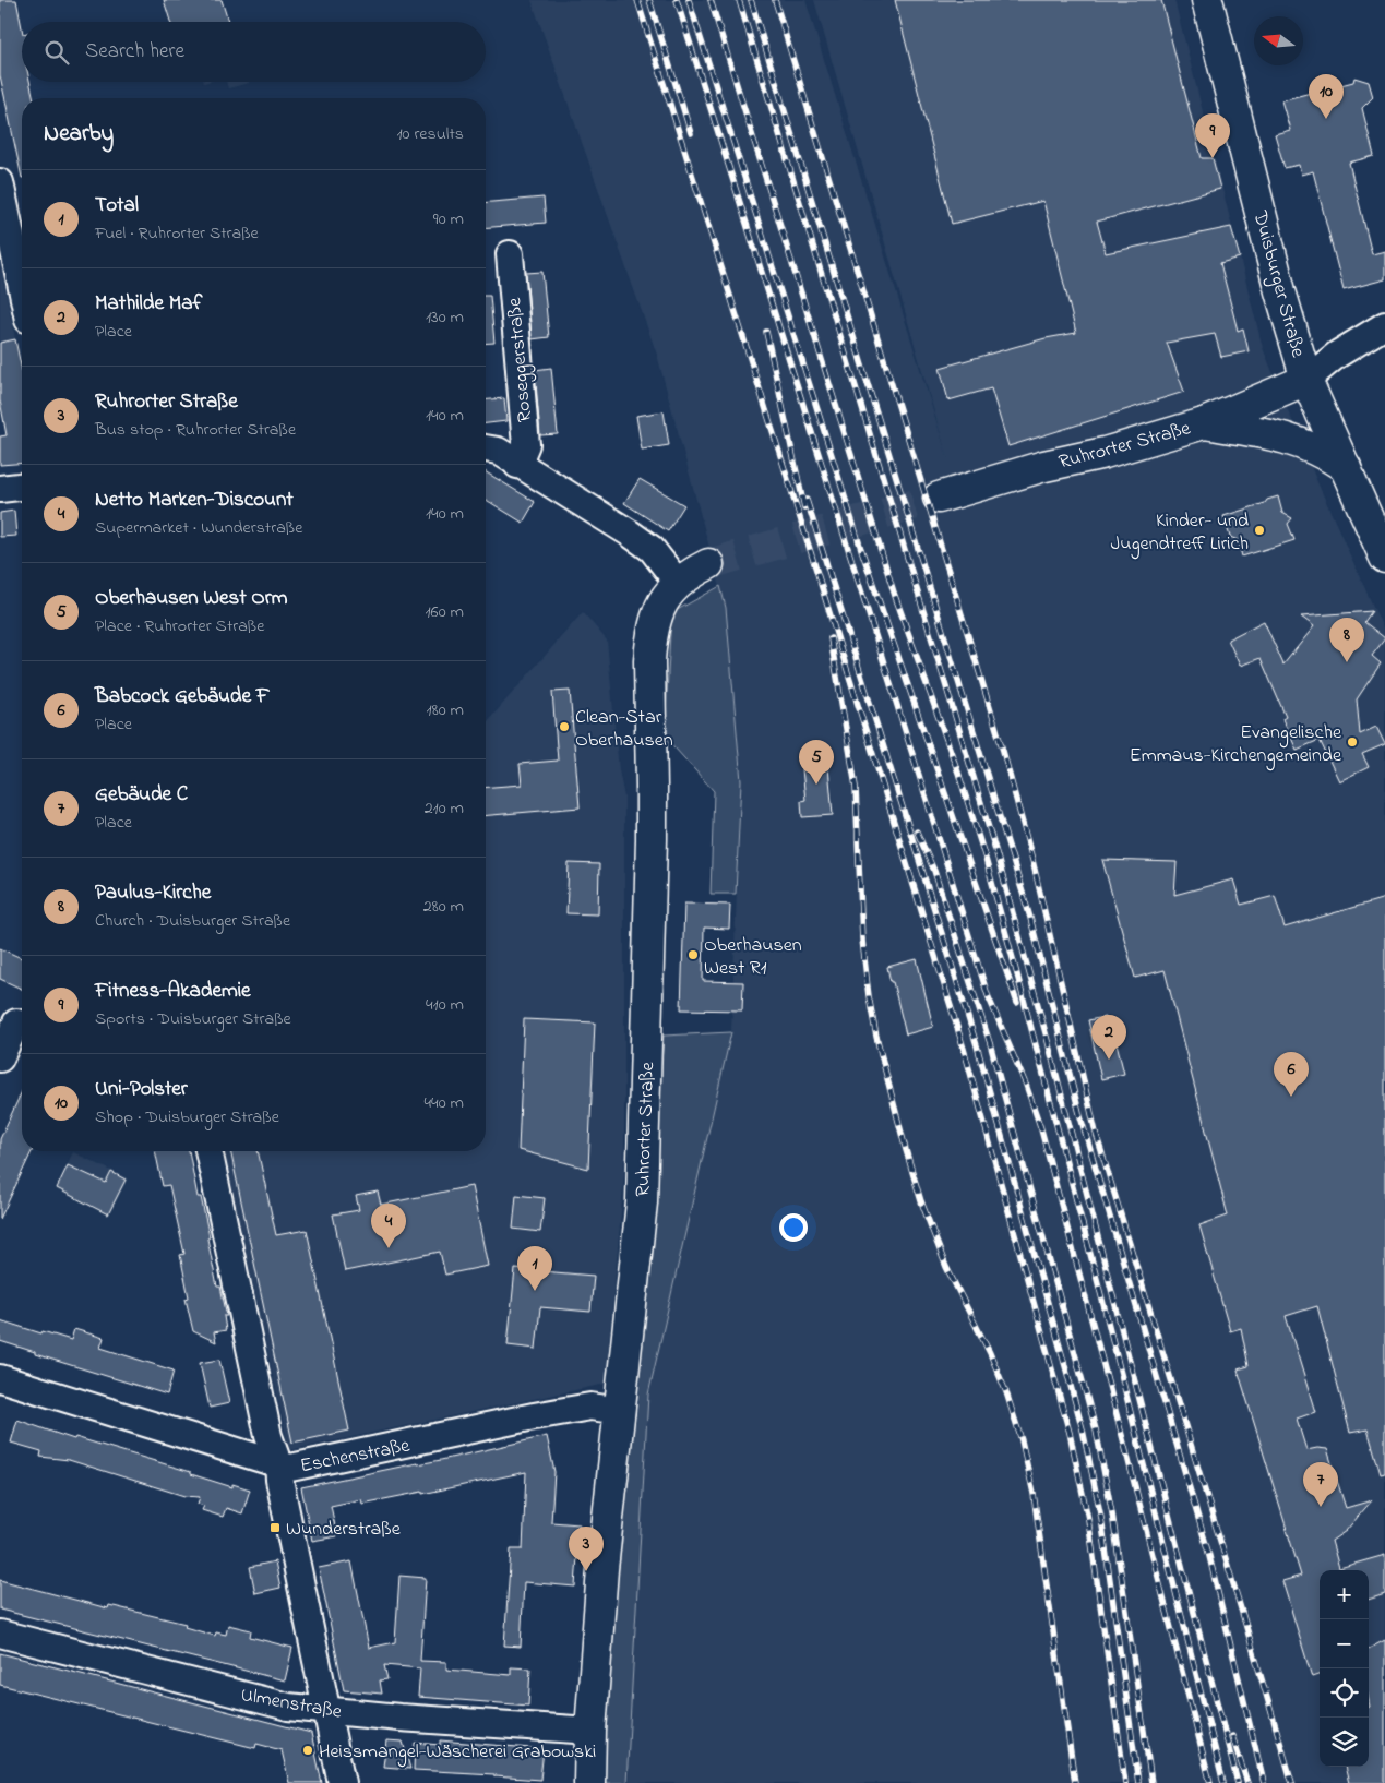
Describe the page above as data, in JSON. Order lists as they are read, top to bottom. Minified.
{"streets":{"main road":["Duisburger Straße","Ruhrorter Straße"],"street":["Roseggerstraße","Eschenstraße","Ulmenstraße"]},"crossings":[["Duisburger Straße","Ruhrorter Straße"],["Ruhrorter Straße","Eschenstraße"],["Ruhrorter Straße","Ulmenstraße"]],"places":{"other":["Kinder- und Jugendtreff Lirich","Clean-Star Oberhausen","Evangelische Emmaus-Kirchengemeinde","Oberhausen West R1","Heissmangel-Wäscherei Grabowski"],"transit":["Wunderstraße"]},"north":"left","page":{"search":"Search here","pins":["10","9","8","5","2","6","4","1","7","3"],"heading":["Nearby","10 results"],"list":[{"mark":"1","name":"Total","note":"Fuel · Ruhrorter Straße","value":"90 m"},{"mark":"2","name":"Mathilde Maf","note":"Place","value":"130 m"},{"mark":"3","name":"Ruhrorter Straße","note":"Bus stop · Ruhrorter Straße","value":"140 m"},{"mark":"4","name":"Netto Marken-Discount","note":"Supermarket · Wunderstraße","value":"140 m"},{"mark":"5","name":"Oberhausen West Orm","note":"Place · Ruhrorter Straße","value":"160 m"},{"mark":"6","name":"Babcock Gebäude F","note":"Place","value":"180 m"},{"mark":"7","name":"Gebäude C","note":"Place","value":"210 m"},{"mark":"8","name":"Paulus-Kirche","note":"Church · Duisburger Straße","value":"280 m"},{"mark":"9","name":"Fitness-Akademie","note":"Sports · Duisburger Straße","value":"410 m"},{"mark":"10","name":"Uni-Polster","note":"Shop · Duisburger Straße","value":"440 m"}],"map_buttons":["+","−"]}}
